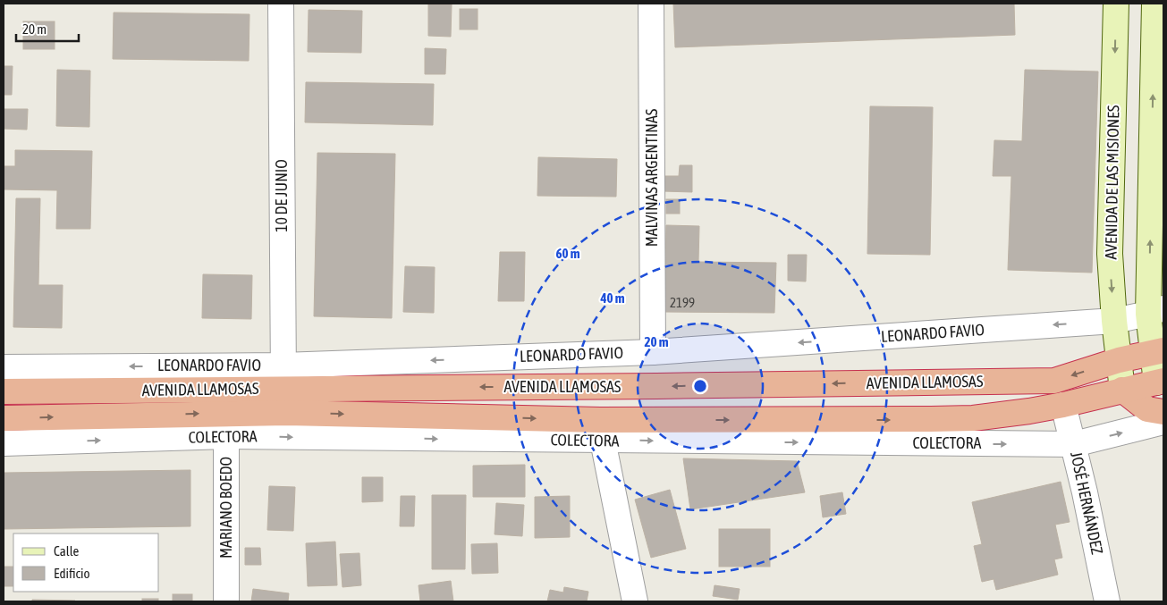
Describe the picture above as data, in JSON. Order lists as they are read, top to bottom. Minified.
{"streets":{"highway":["AVENIDA LLAMOSAS"],"main road":["AVENIDA DE LAS MISIONES"],"street":["MALVINAS ARGENTINAS","10 DE JUNIO","LEONARDO FAVIO","COLECTORA","JOSÉ HERNÁNDEZ","MARIANO BOEDO"]},"crossings":[["MALVINAS ARGENTINAS","LEONARDO FAVIO"],["AVENIDA DE LAS MISIONES","LEONARDO FAVIO"],["AVENIDA DE LAS MISIONES","AVENIDA LLAMOSAS"],["10 DE JUNIO","LEONARDO FAVIO"],["10 DE JUNIO","AVENIDA LLAMOSAS"],["AVENIDA LLAMOSAS","COLECTORA"],["AVENIDA LLAMOSAS","JOSÉ HERNÁNDEZ"],["AVENIDA LLAMOSAS","MARIANO BOEDO"],["COLECTORA","JOSÉ HERNÁNDEZ"],["COLECTORA","MARIANO BOEDO"]],"one_way":["LEONARDO FAVIO","COLECTORA"],"house_numbers":["2199"],"legend":["Calle","Edificio"],"scale_bar":"20 m","rings":["60 m","40 m","20 m"]}
